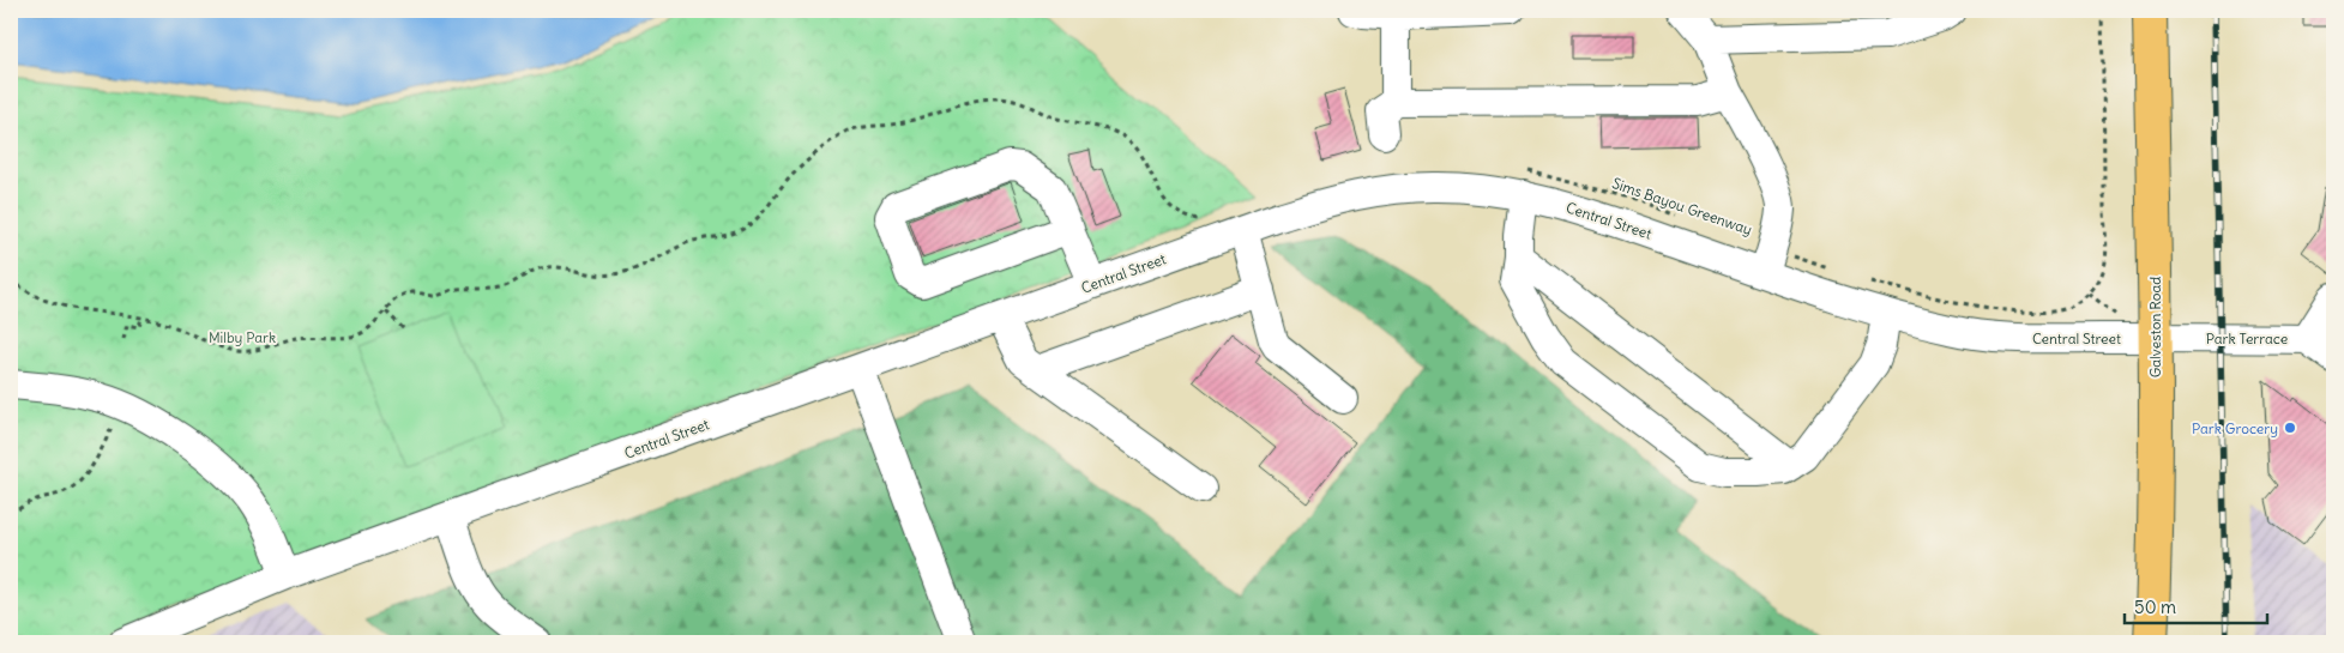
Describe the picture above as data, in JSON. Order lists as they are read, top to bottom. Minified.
{"streets":{"main road":["Galveston Road"],"street":["Central Street","Park Terrace"],"path":["Sims Bayou Greenway"]},"crossings":[["Sims Bayou Greenway","Central Street"],["Central Street","Galveston Road"],["Central Street","Park Terrace"],["Galveston Road","Park Terrace"]],"parks":["Milby Park"],"places":["Park Grocery"],"scale_bar":"50 m"}
